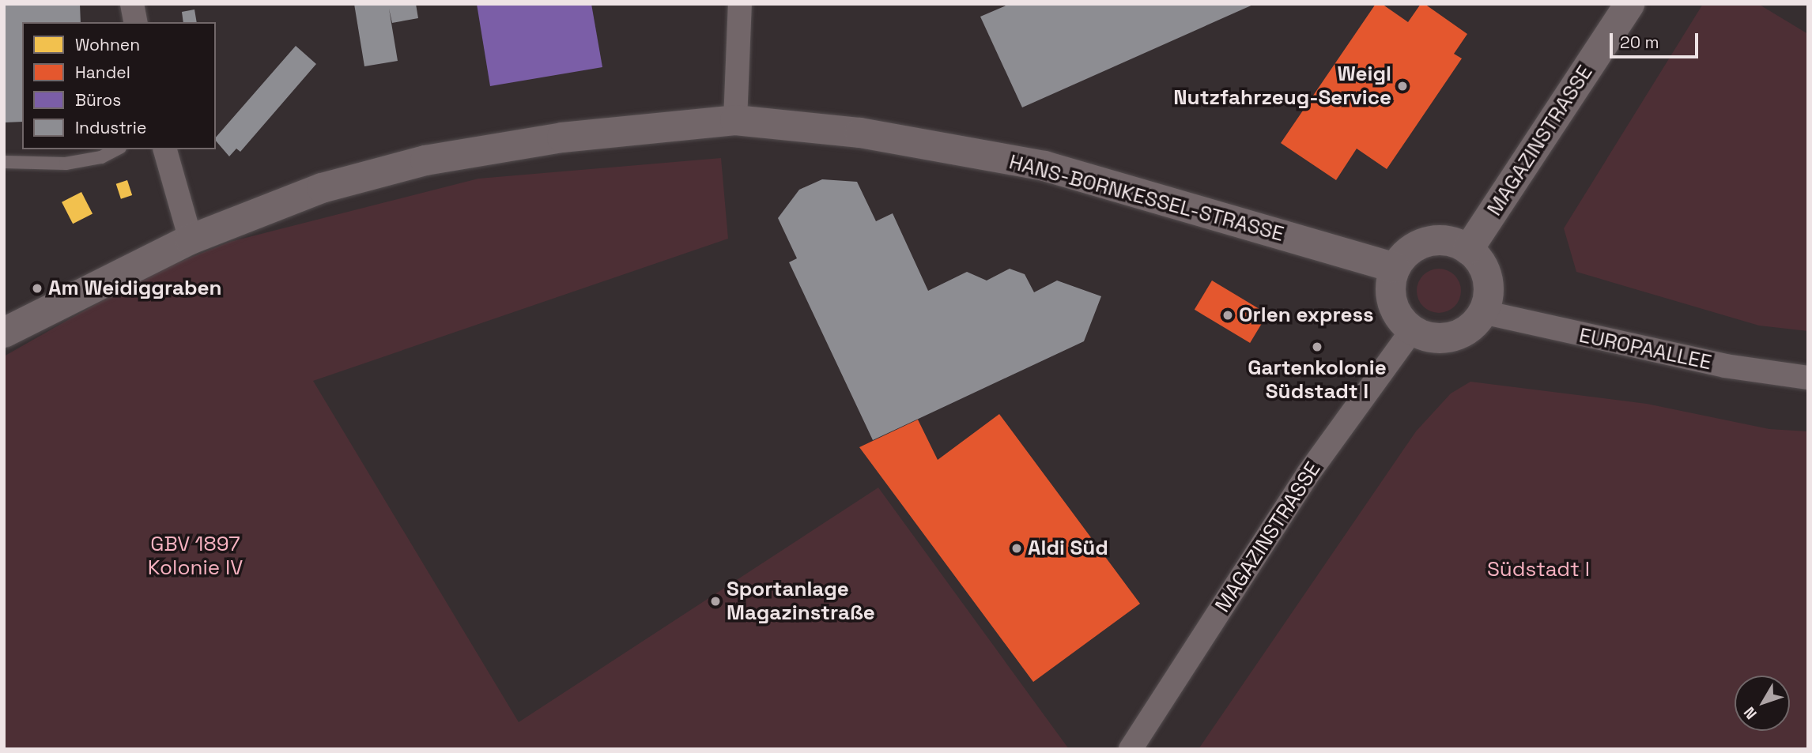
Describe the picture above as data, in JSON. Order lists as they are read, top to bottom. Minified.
{"streets":{"street":["MAGAZINSTRASSE","HANS-BORNKESSEL-STRASSE","EUROPAALLEE"]},"crossings":[["MAGAZINSTRASSE","HANS-BORNKESSEL-STRASSE"],["MAGAZINSTRASSE","EUROPAALLEE"],["HANS-BORNKESSEL-STRASSE","EUROPAALLEE"]],"parks":["GBV 1897 Kolonie IV","Südstadt I"],"places":["Weigl Nutzfahrzeug-Service","Am Weidiggraben","Orlen express","Gartenkolonie Südstadt I","Aldi Süd","Sportanlage Magazinstraße"],"legend":["Wohnen","Handel","Büros","Industrie"],"scale_bar":"20 m","north":"bottom left"}
